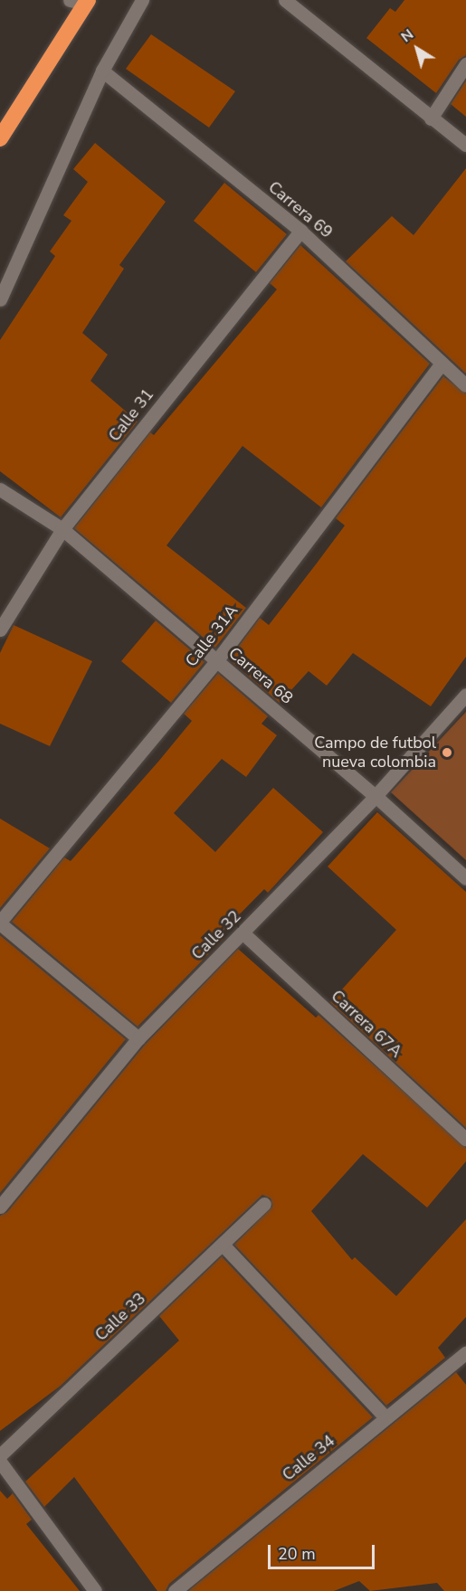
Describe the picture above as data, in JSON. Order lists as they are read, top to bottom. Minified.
{"streets":{"street":["Carrera 69","Calle 31","Calle 31A","Carrera 68","Calle 32","Carrera 67A","Calle 33","Calle 34"]},"crossings":[["Carrera 69","Calle 31"],["Carrera 69","Calle 31A"],["Calle 31","Carrera 68"],["Calle 31A","Carrera 68"],["Carrera 68","Calle 32"],["Calle 32","Carrera 67A"]],"places":["Campo de futbol nueva colombia"],"scale_bar":"20 m","north":"top left"}
